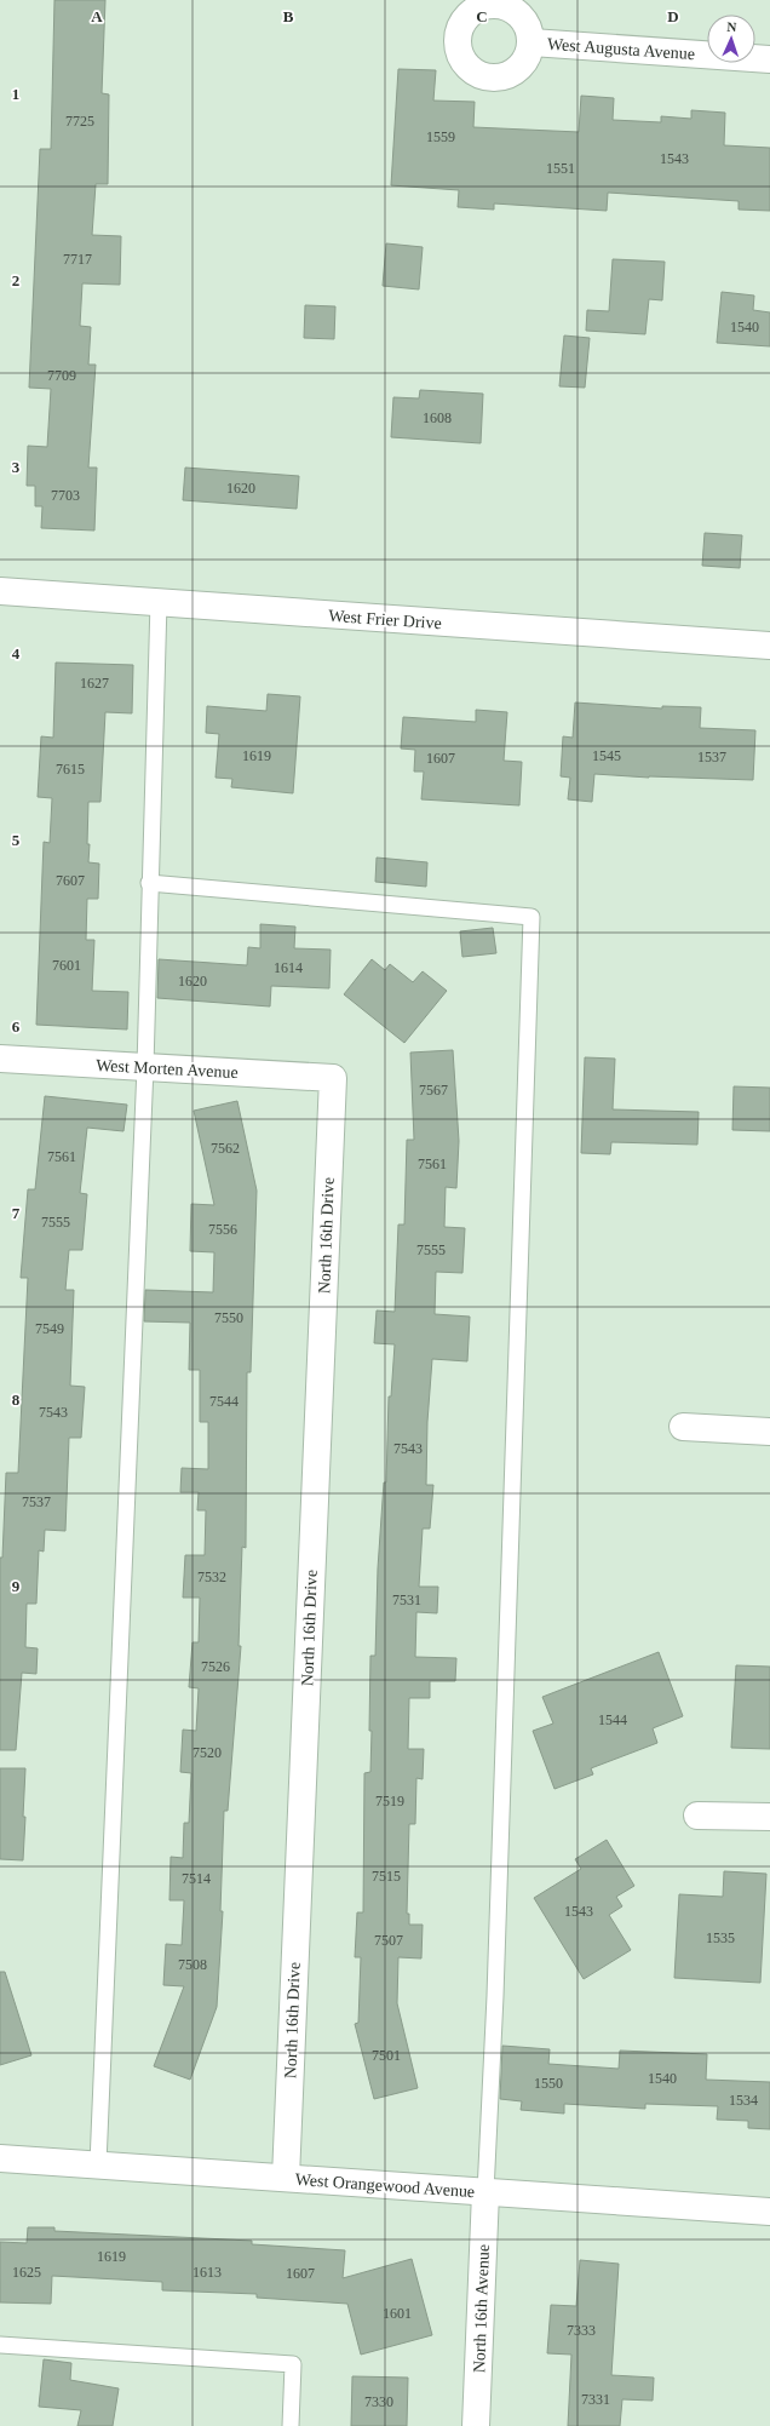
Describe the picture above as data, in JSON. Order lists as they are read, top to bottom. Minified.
{"streets":{"street":["West Augusta Avenue","West Frier Drive","West Morten Avenue","North 16th Drive","West Orangewood Avenue","North 16th Avenue"]},"crossings":[["West Morten Avenue","North 16th Drive"],["North 16th Drive","West Orangewood Avenue"],["West Orangewood Avenue","North 16th Avenue"]],"house_numbers":["7725","1559","1543","1551","7717","1540","7709","1608","1620","7703","1627","1619","1545","1537","1607","7615","7607","7601","1614","1620","7567","7562","7561","7561","7555","7556","7555","7550","7549","7544","7543","7543","7537","7532","7531","7526","1544","7520","7519","7515","7514","1543","1535","7507","7508","7501","1540","1550","1534","1619","1625","1613","1607","1601","7333","7331","7330"],"north":"top","grid":{"columns":["A","B","C","D"],"rows":["1","2","3","4","5","6","7","8","9"]}}
